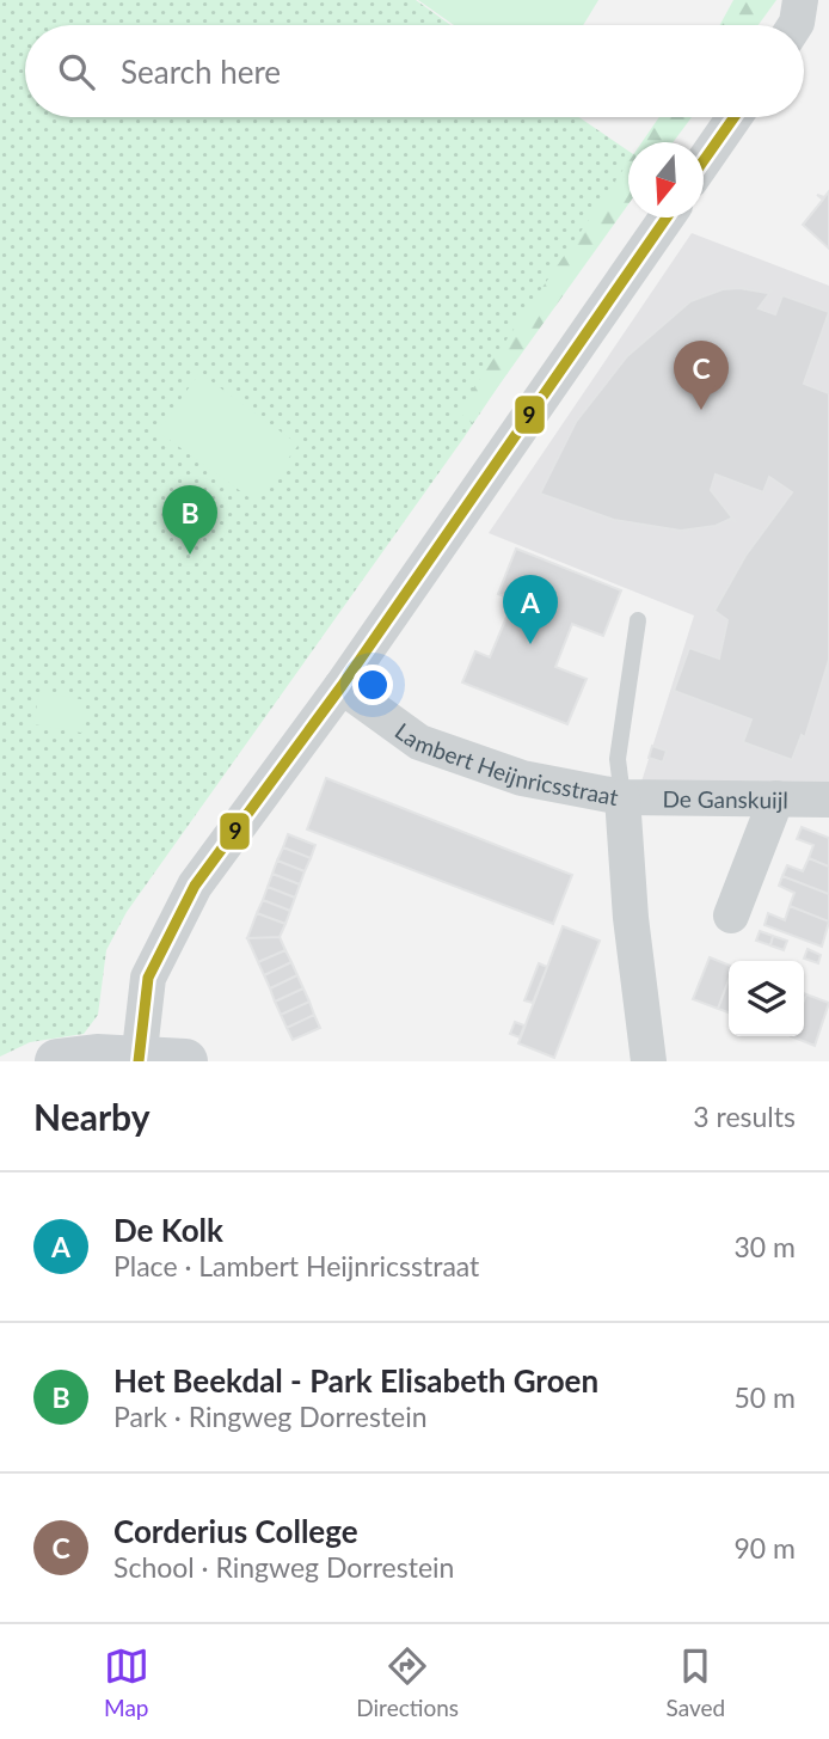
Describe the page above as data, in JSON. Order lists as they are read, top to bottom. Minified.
{"streets":{"street":["Lambert Heijnricsstraat","De Ganskuijl"]},"crossings":[["Lambert Heijnricsstraat","De Ganskuijl"]],"lines":["transit line 9"],"north":"bottom","page":{"search":"Search here","pins":["C","B","A"],"heading":["Nearby","3 results"],"list":[{"mark":"A","name":"De Kolk","note":"Place · Lambert Heijnricsstraat","value":"30 m"},{"mark":"B","name":"Het Beekdal - Park Elisabeth Groen","note":"Park · Ringweg Dorrestein","value":"50 m"},{"mark":"C","name":"Corderius College","note":"School · Ringweg Dorrestein","value":"90 m"}],"nav":["Map","Directions","Saved"]}}
